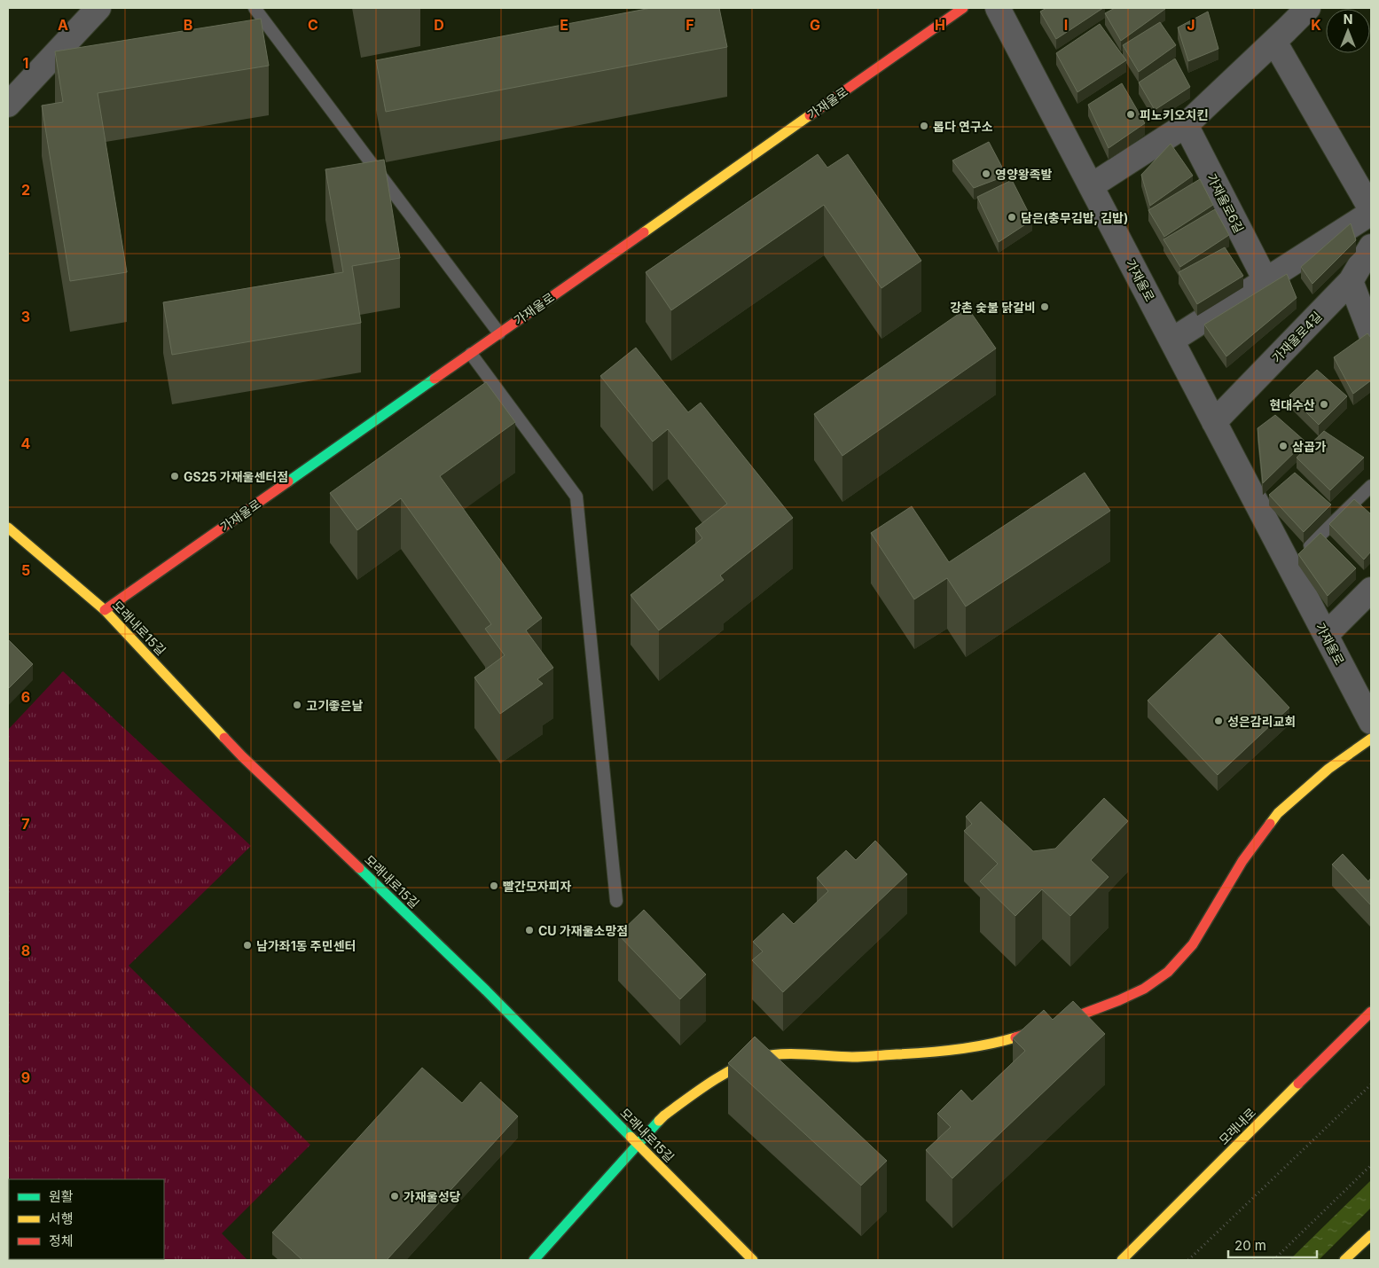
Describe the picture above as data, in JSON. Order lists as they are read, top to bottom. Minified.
{"streets":{"main road":["가재울로","모래내로15길","모래내로"],"street":["가재울로6길","가재울로4길"]},"crossings":[["가재울로","가재울로4길"],["가재울로","모래내로15길"]],"places":["피노키오치킨","롭다 연구소","영양왕족발","담은(충무김밥, 김밥)","강촌 숯불 닭갈비","현대수산","삼곱가","GS25 가재울센터점","고기좋은날","성은감리교회","빨간모자피자","CU 가재울소망점","남가좌1동 주민센터","가재울성당"],"legend":["원활","서행","정체"],"scale_bar":"20 m","north":"top","grid":{"columns":["A","B","C","D","E","F","G","H","I","J","K"],"rows":["1","2","3","4","5","6","7","8","9"]}}
